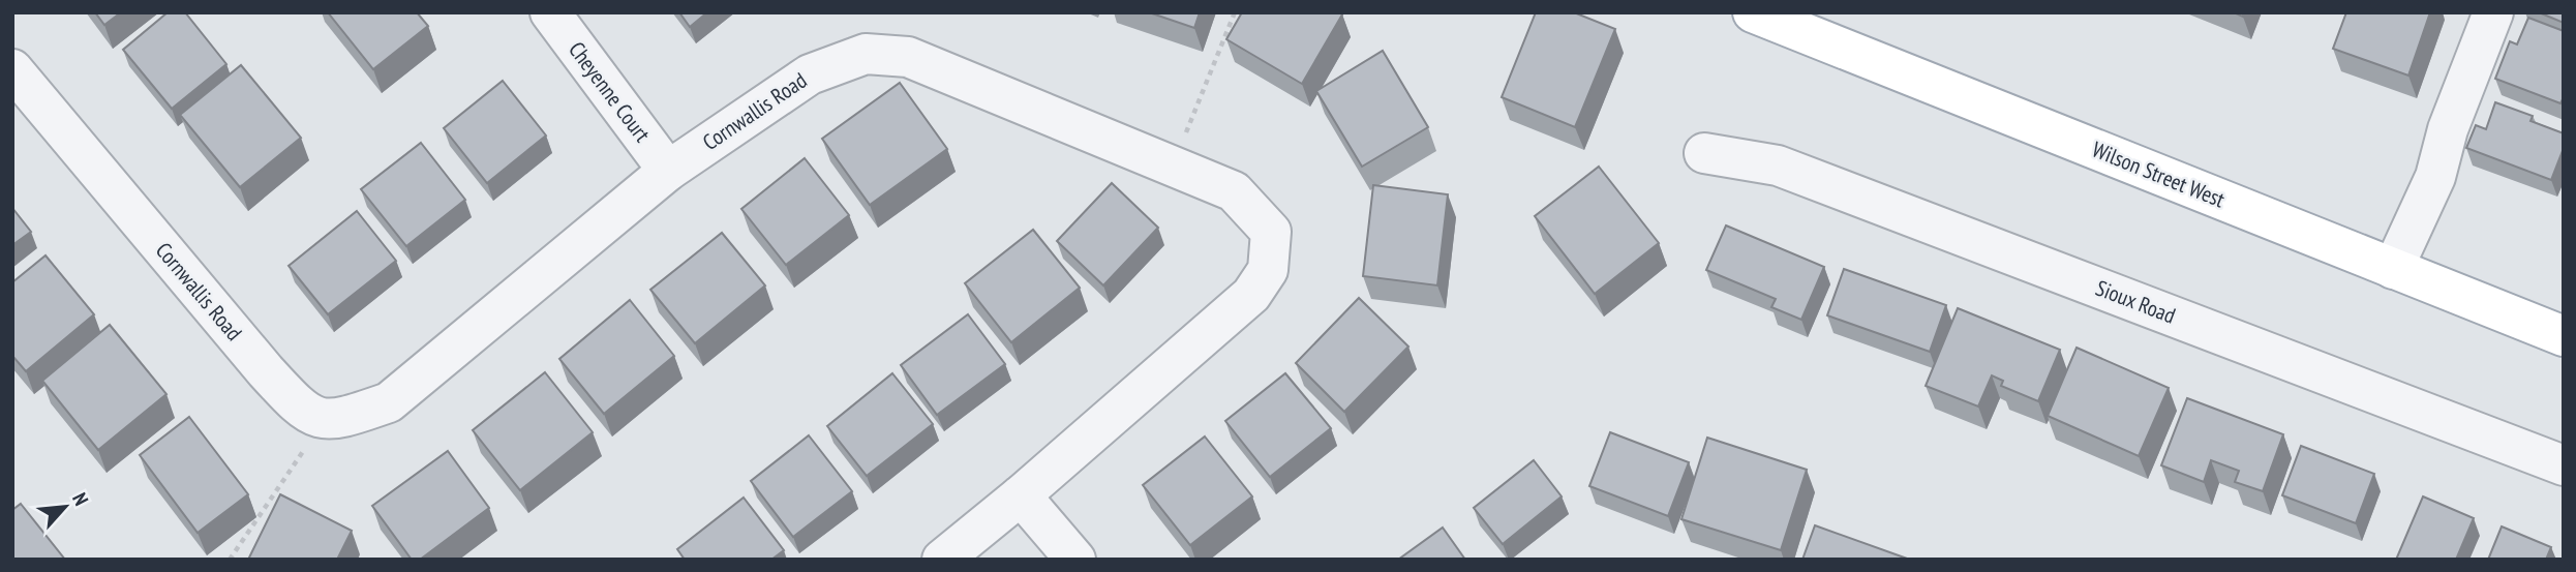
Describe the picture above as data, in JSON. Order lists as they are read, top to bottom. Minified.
{"streets":{"main road":["Wilson Street West"],"street":["Cheyenne Court","Cornwallis Road","Sioux Road"]},"crossings":[["Cheyenne Court","Cornwallis Road"]],"north":"top right"}
